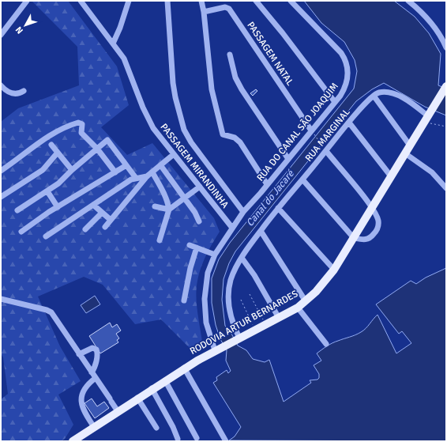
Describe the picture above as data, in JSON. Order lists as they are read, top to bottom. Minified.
{"streets":{"main road":["RODOVIA ARTUR BERNARDES"],"street":["PASSAGEM NATAL","RUA DO CANAL SÃO JOAQUIM","RUA MARGINAL","PASSAGEM MIRANDINHA"]},"crossings":[["PASSAGEM NATAL","RUA DO CANAL SÃO JOAQUIM"],["RUA DO CANAL SÃO JOAQUIM","PASSAGEM MIRANDINHA"],["RUA MARGINAL","RODOVIA ARTUR BERNARDES"]],"water":["Canal do Jacaré"],"north":"bottom left"}
